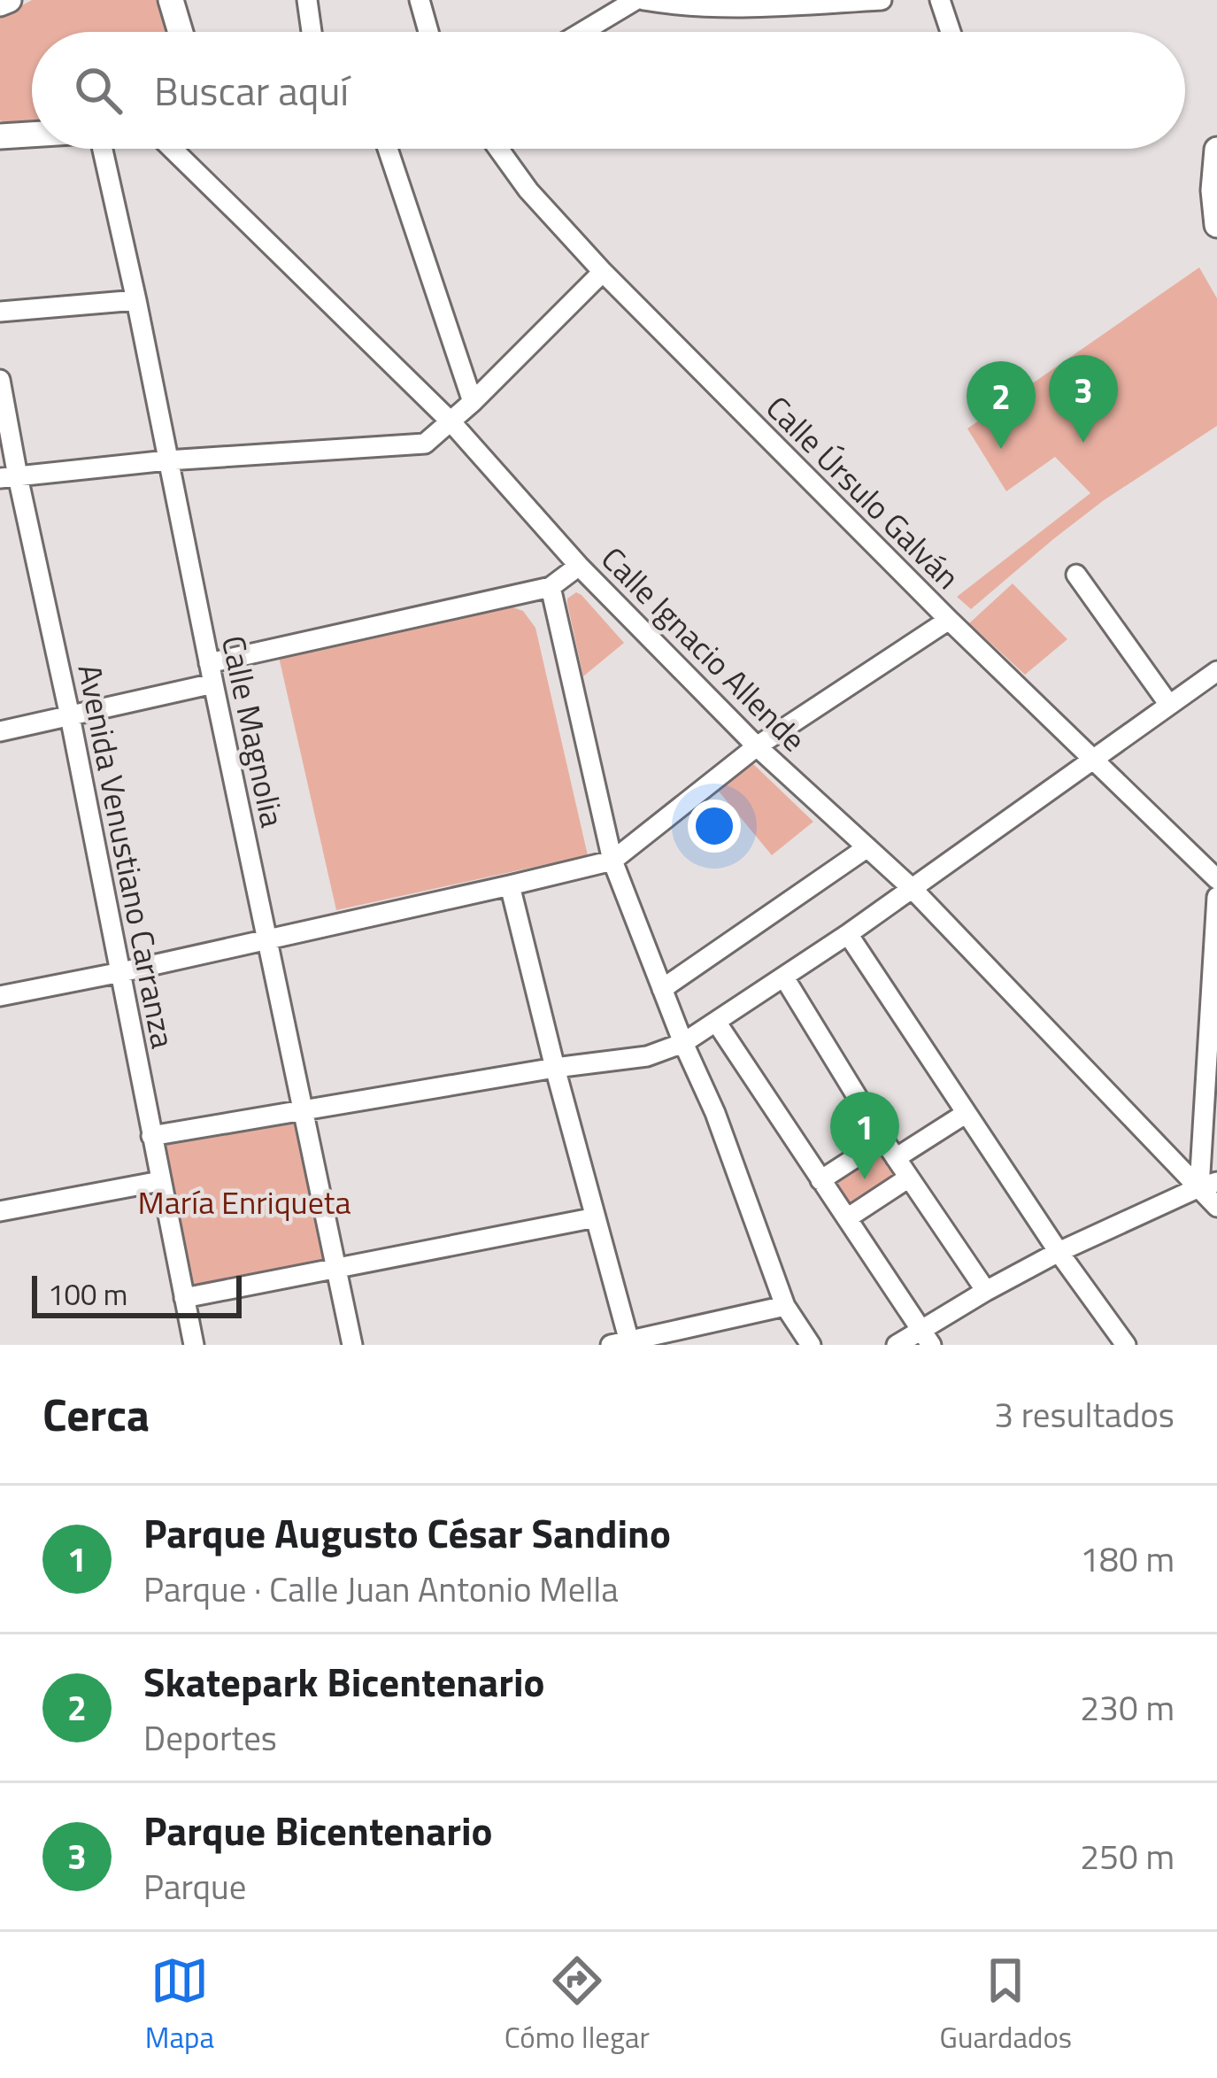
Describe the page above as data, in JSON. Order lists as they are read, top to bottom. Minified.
{"streets":{"street":["Calle Úrsulo Galván","Calle Ignacio Allende","Calle Magnolia","Avenida Venustiano Carranza"]},"parks":["María Enriqueta"],"scale_bar":"100 m","page":{"search":"Buscar aquí","pins":["3","2","1"],"scale":"100 m","heading":["Cerca","3 resultados"],"list":[{"mark":"1","name":"Parque Augusto César Sandino","note":"Parque · Calle Juan Antonio Mella","value":"180 m"},{"mark":"2","name":"Skatepark Bicentenario","note":"Deportes","value":"230 m"},{"mark":"3","name":"Parque Bicentenario","note":"Parque","value":"250 m"}],"nav":["Mapa","Cómo llegar","Guardados"]}}
